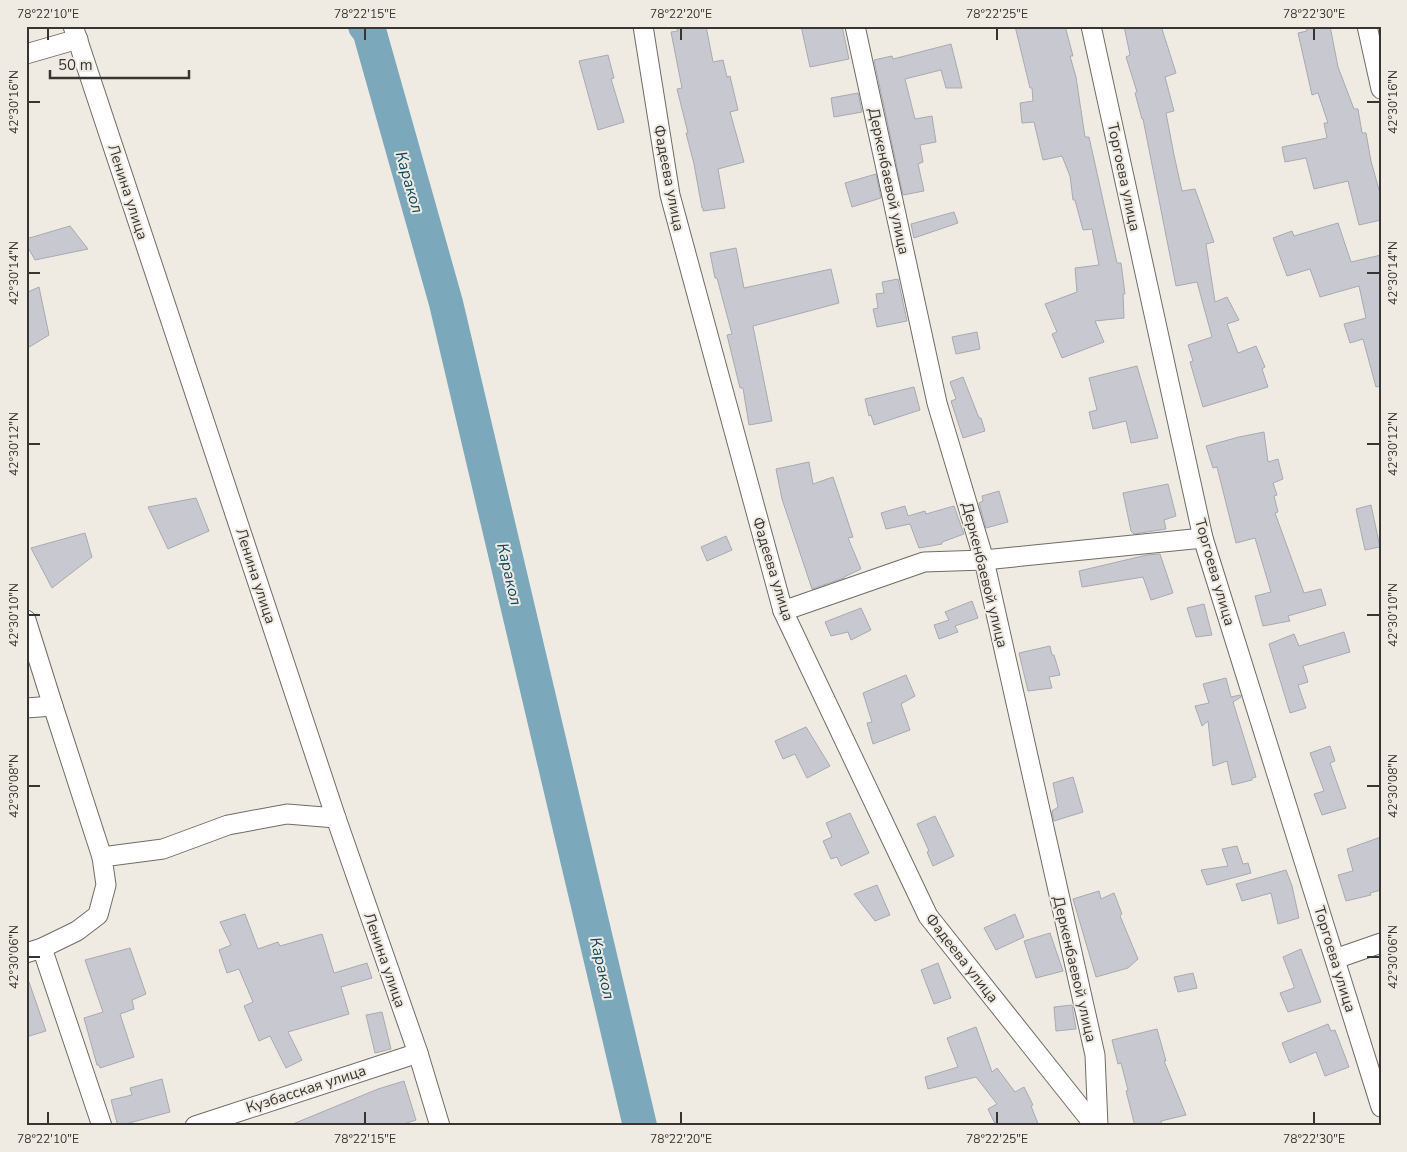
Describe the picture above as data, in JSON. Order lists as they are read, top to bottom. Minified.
{"streets":{"street":["Торгоева улица","Фадеева улица","Деркенбаевой улица","Ленина улица","Кузбасская улица"]},"crossings":[["Фадеева улица","Деркенбаевой улица"],["Ленина улица","Кузбасская улица"]],"water":["Каракол"],"scale_bar":"50 m","coordinates":["78°22'10\"E","78°22'15\"E","78°22'20\"E","78°22'25\"E","78°22'30\"E","42°30'16\"N","42°30'14\"N","42°30'12\"N","42°30'10\"N","42°30'08\"N","42°30'06\"N"]}
